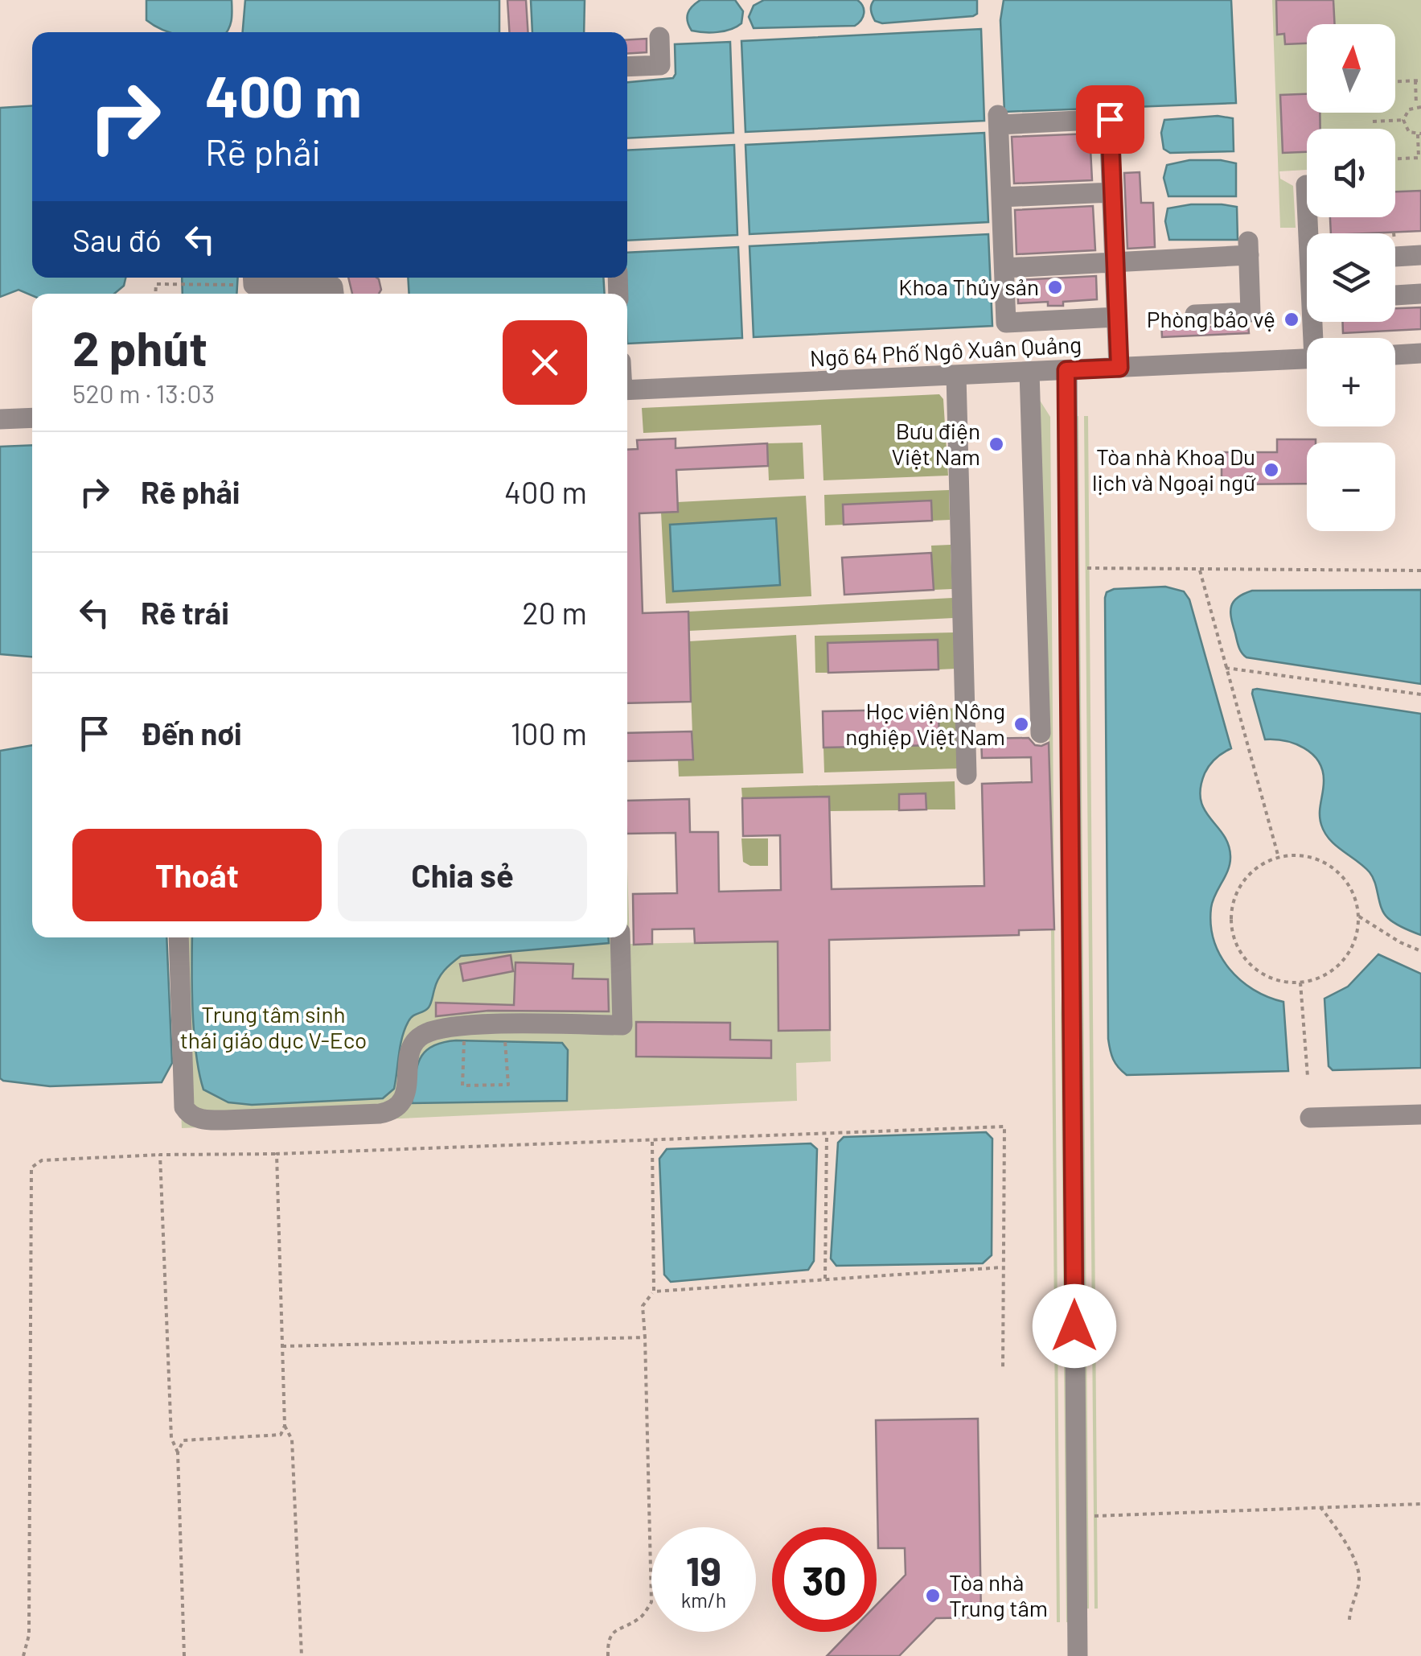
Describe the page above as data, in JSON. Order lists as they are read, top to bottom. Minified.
{"streets":{"street":["Ngõ 64 Phố Ngô Xuân Quảng"]},"parks":["Trung tâm sinh thái giáo dục V-Eco"],"places":["Khoa Thủy sản","Phòng bảo vệ","Bưu điện Việt Nam","Tòa nhà Khoa Du lịch và Ngoại ngữ","Học viện Nông nghiệp Việt Nam","Tòa nhà Trung tâm"],"north":"top","page":{"map_buttons":["+","−"],"turn":["400 m","Rẽ phải"],"then":"Sau đó","heading":["2 phút","520 m · 13:03"],"list":[{"name":"Rẽ phải","value":"400 m"},{"name":"Rẽ trái","value":"20 m"},{"name":"Đến nơi","value":"100 m"}],"buttons":["Thoát","Chia sẻ"],"speed":"19 km/h","limit":"30"}}
